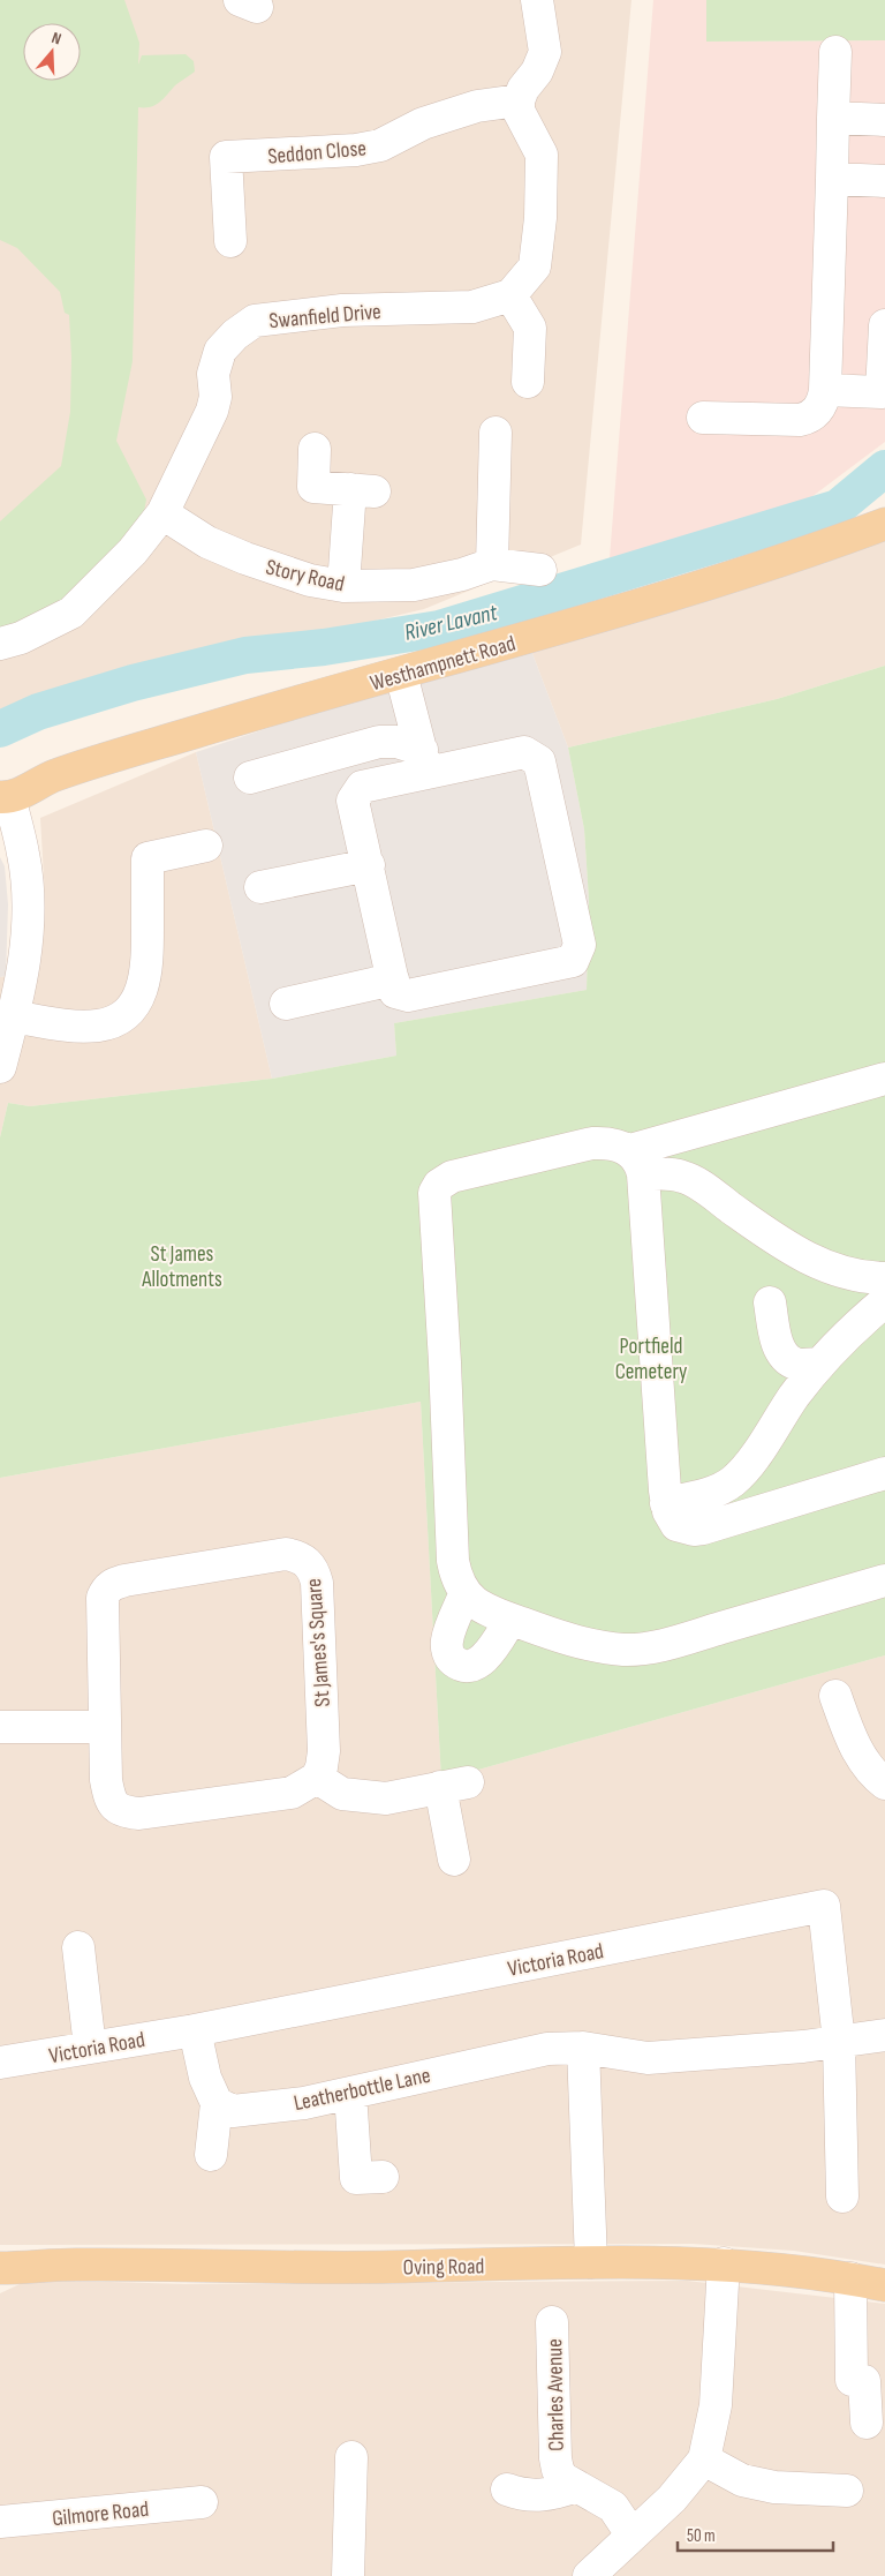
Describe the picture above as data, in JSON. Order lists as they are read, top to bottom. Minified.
{"streets":{"main road":["Westhampnett Road","Oving Road"],"street":["Seddon Close","Swanfield Drive","Story Road","St James's Square","Victoria Road","Leatherbottle Lane","Charles Avenue","Gilmore Road"]},"crossings":[["Swanfield Drive","Story Road"],["Victoria Road","Leatherbottle Lane"]],"water":["River Lavant"],"parks":["St James Allotments","Portfield Cemetery"],"scale_bar":"50 m","north":"top"}
